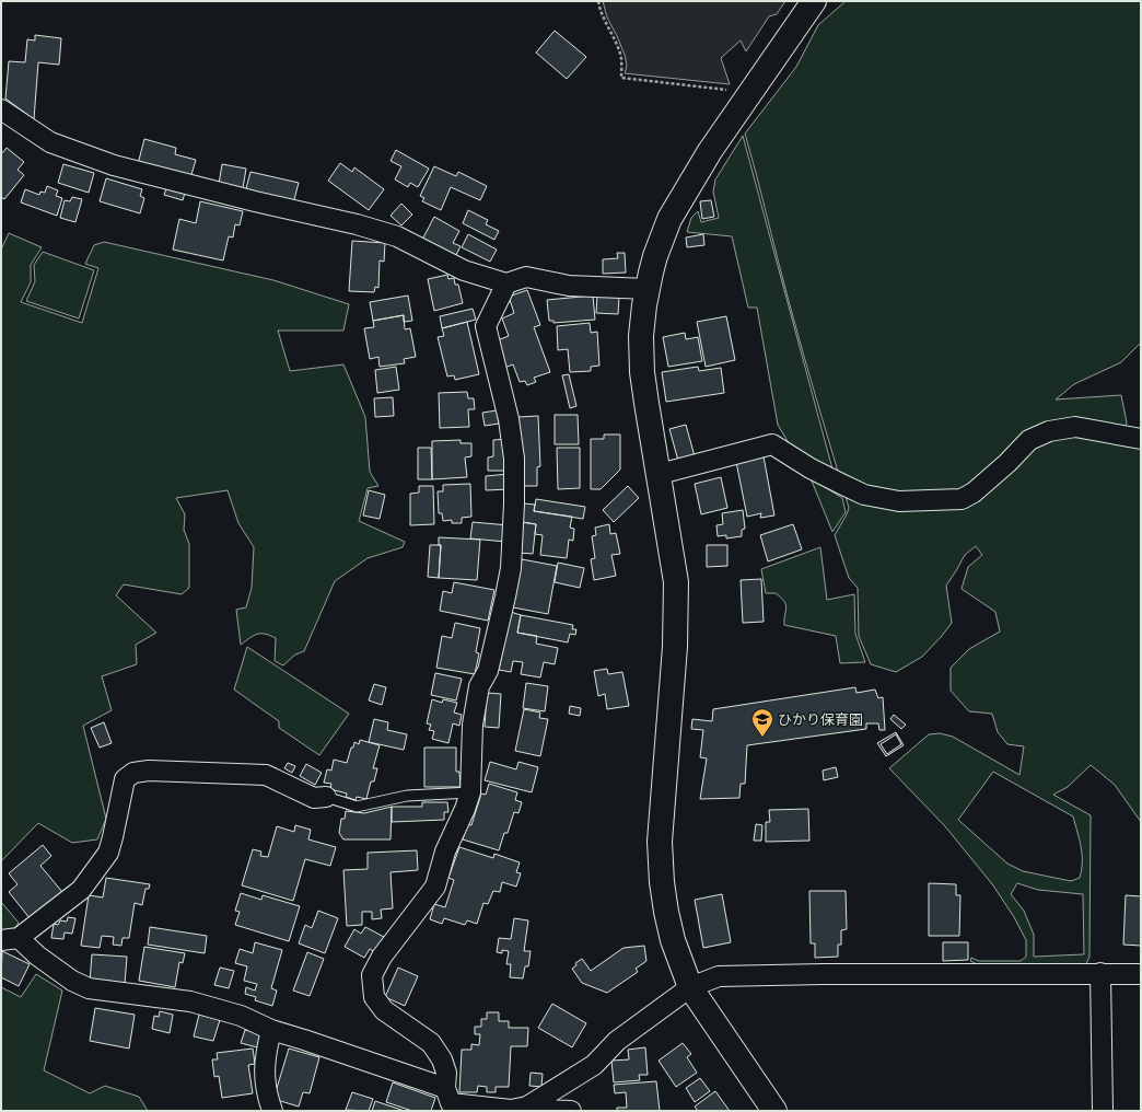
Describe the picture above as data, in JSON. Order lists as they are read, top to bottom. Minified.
{"places":{"school or university":["ひかり保育園"]}}
